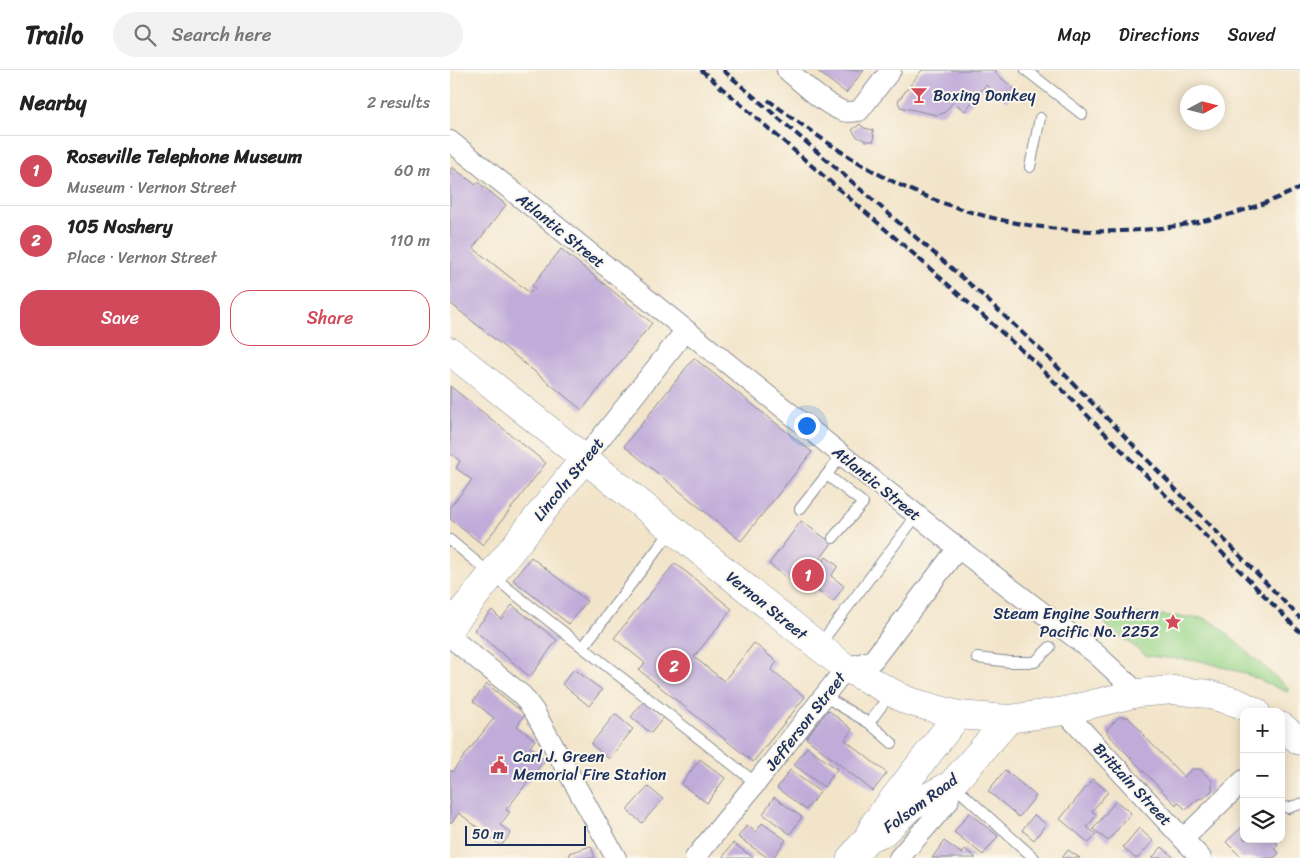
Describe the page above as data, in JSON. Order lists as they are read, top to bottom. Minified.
{"streets":{"main road":["Lincoln Street","Vernon Street","Folsom Road"],"street":["Atlantic Street","Jefferson Street","Brittain Street"]},"crossings":[["Atlantic Street","Lincoln Street"],["Atlantic Street","Vernon Street"],["Atlantic Street","Jefferson Street"],["Lincoln Street","Vernon Street"],["Vernon Street","Jefferson Street"],["Vernon Street","Brittain Street"],["Vernon Street","Folsom Road"]],"places":{"bar":["Boxing Donkey"],"place":["Steam Engine Southern Pacific No. 2252"],"public building":["Carl J. Green Memorial Fire Station"]},"scale_bar":"50 m","north":"right","page":{"header":"Trailo","search":"Search here","nav":["Map","Directions","Saved"],"heading":["Nearby","2 results"],"list":[{"mark":"1","name":"Roseville Telephone Museum","note":"Museum · Vernon Street","value":"60 m"},{"mark":"2","name":"105 Noshery","note":"Place · Vernon Street","value":"110 m"}],"buttons":["Save","Share"],"pins":["1","2"],"map_buttons":["+","−"],"scale":"50 m"}}
